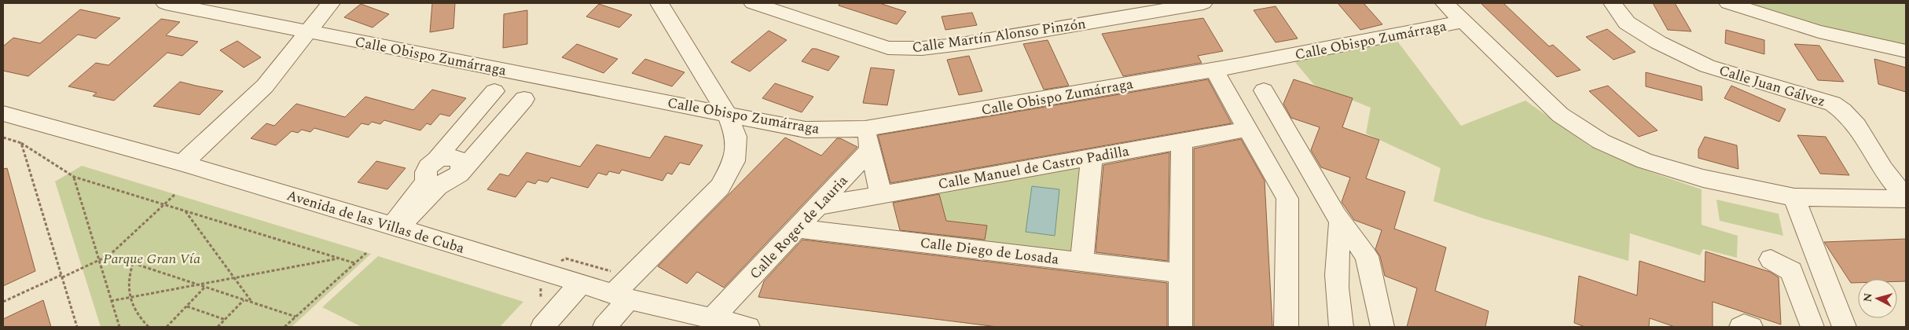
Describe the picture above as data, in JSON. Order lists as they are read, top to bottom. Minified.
{"streets":{"street":["Calle Martín Alonso Pinzón","Calle Obispo Zumárraga","Calle Juan Gálvez","Calle Manuel de Castro Padilla","Avenida de las Villas de Cuba","Calle Roger de Lauria","Calle Diego de Losada"]},"crossings":[["Calle Manuel de Castro Padilla","Calle Roger de Lauria"],["Avenida de las Villas de Cuba","Calle Roger de Lauria"],["Calle Roger de Lauria","Calle Diego de Losada"]],"parks":["Parque Gran Vía"],"north":"left"}
